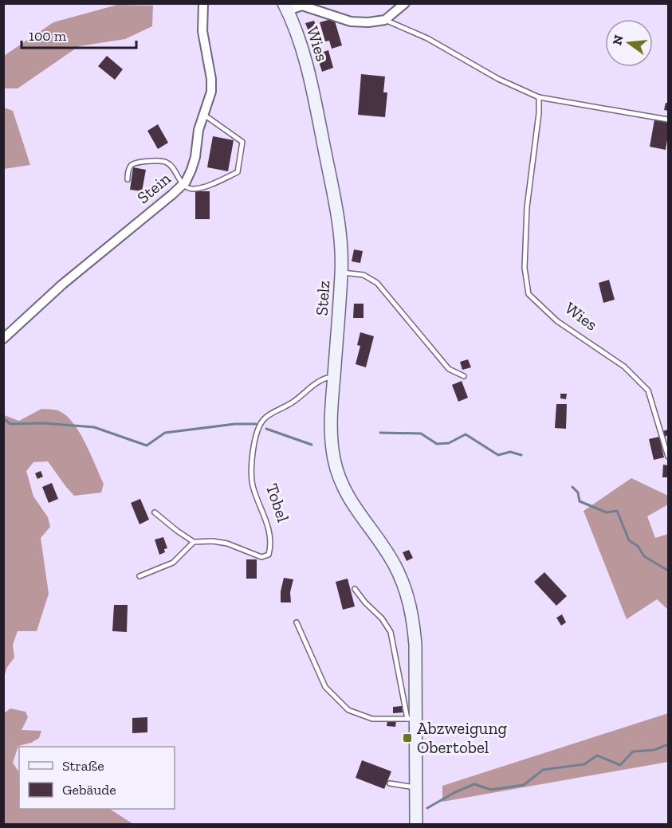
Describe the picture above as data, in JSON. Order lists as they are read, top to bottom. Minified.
{"streets":{"main road":["Wies","Stelz"],"street":["Stein"],"lane":["Tobel"]},"crossings":[["Wies","Stelz"],["Stelz","Tobel"]],"places":{"transit":["Abzweigung Obertobel"]},"legend":["Straße","Gebäude"],"scale_bar":"100 m","north":"left"}
